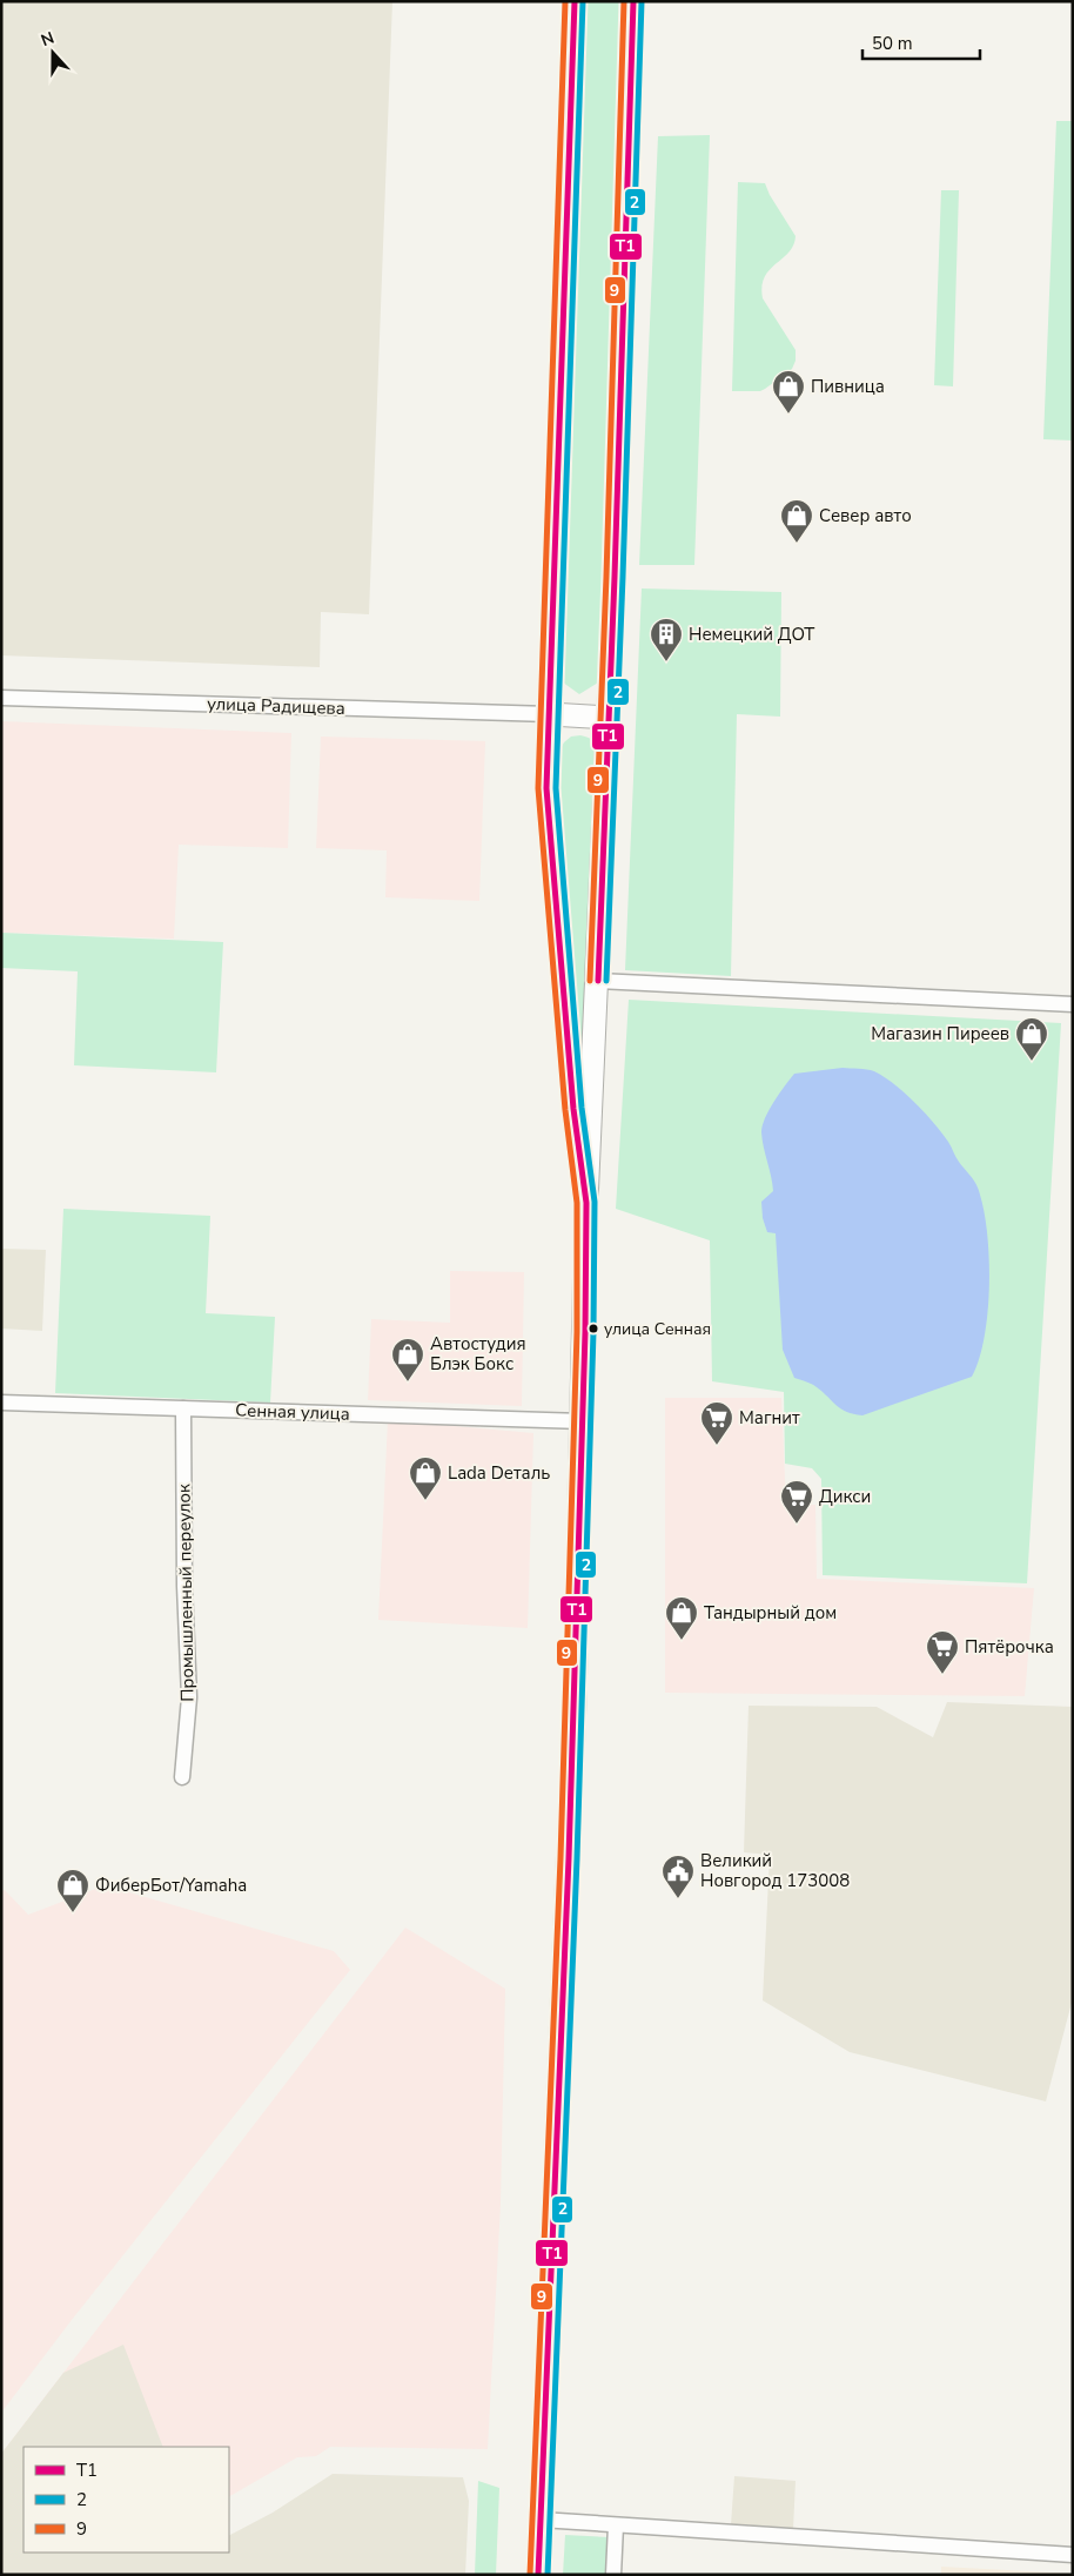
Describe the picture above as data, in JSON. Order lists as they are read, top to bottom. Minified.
{"streets":{"street":["улица Радищева","Сенная улица","Промышленный переулок"]},"crossings":[["Сенная улица","Промышленный переулок"]],"places":{"shop":["Пивница","Север авто","Магазин Пиреев","Автостудия Блэк Бокс","Lada Dеталь","Тандырный дом","ФиберБот/Yamaha"],"building":["Немецкий ДОТ"],"other":["улица Сенная"],"supermarket":["Магнит","Дикси","Пятёрочка"],"public building":["Великий Новгород 173008"]},"lines":["transit line Т1","transit line 2","transit line 9"],"legend":["Т1","2","9"],"scale_bar":"50 m","north":"top"}
